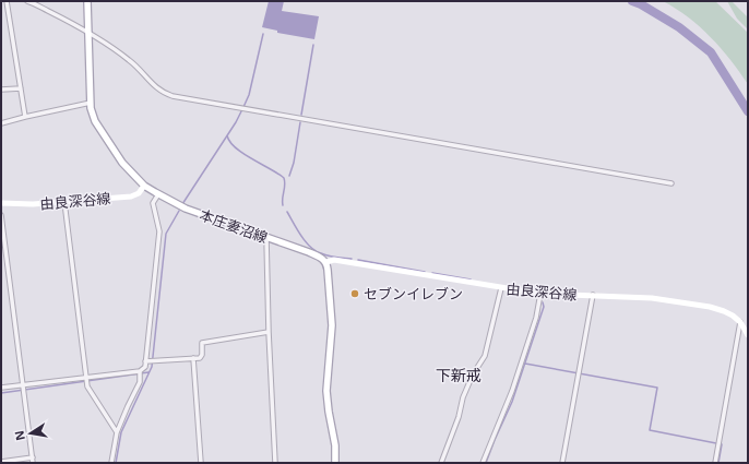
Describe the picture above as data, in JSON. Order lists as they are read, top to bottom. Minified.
{"streets":{"main road":["由良深谷線","本庄妻沼線"]},"crossings":[["由良深谷線","本庄妻沼線"]],"districts":["下新戒"],"places":["セブンイレブン"],"north":"left"}
